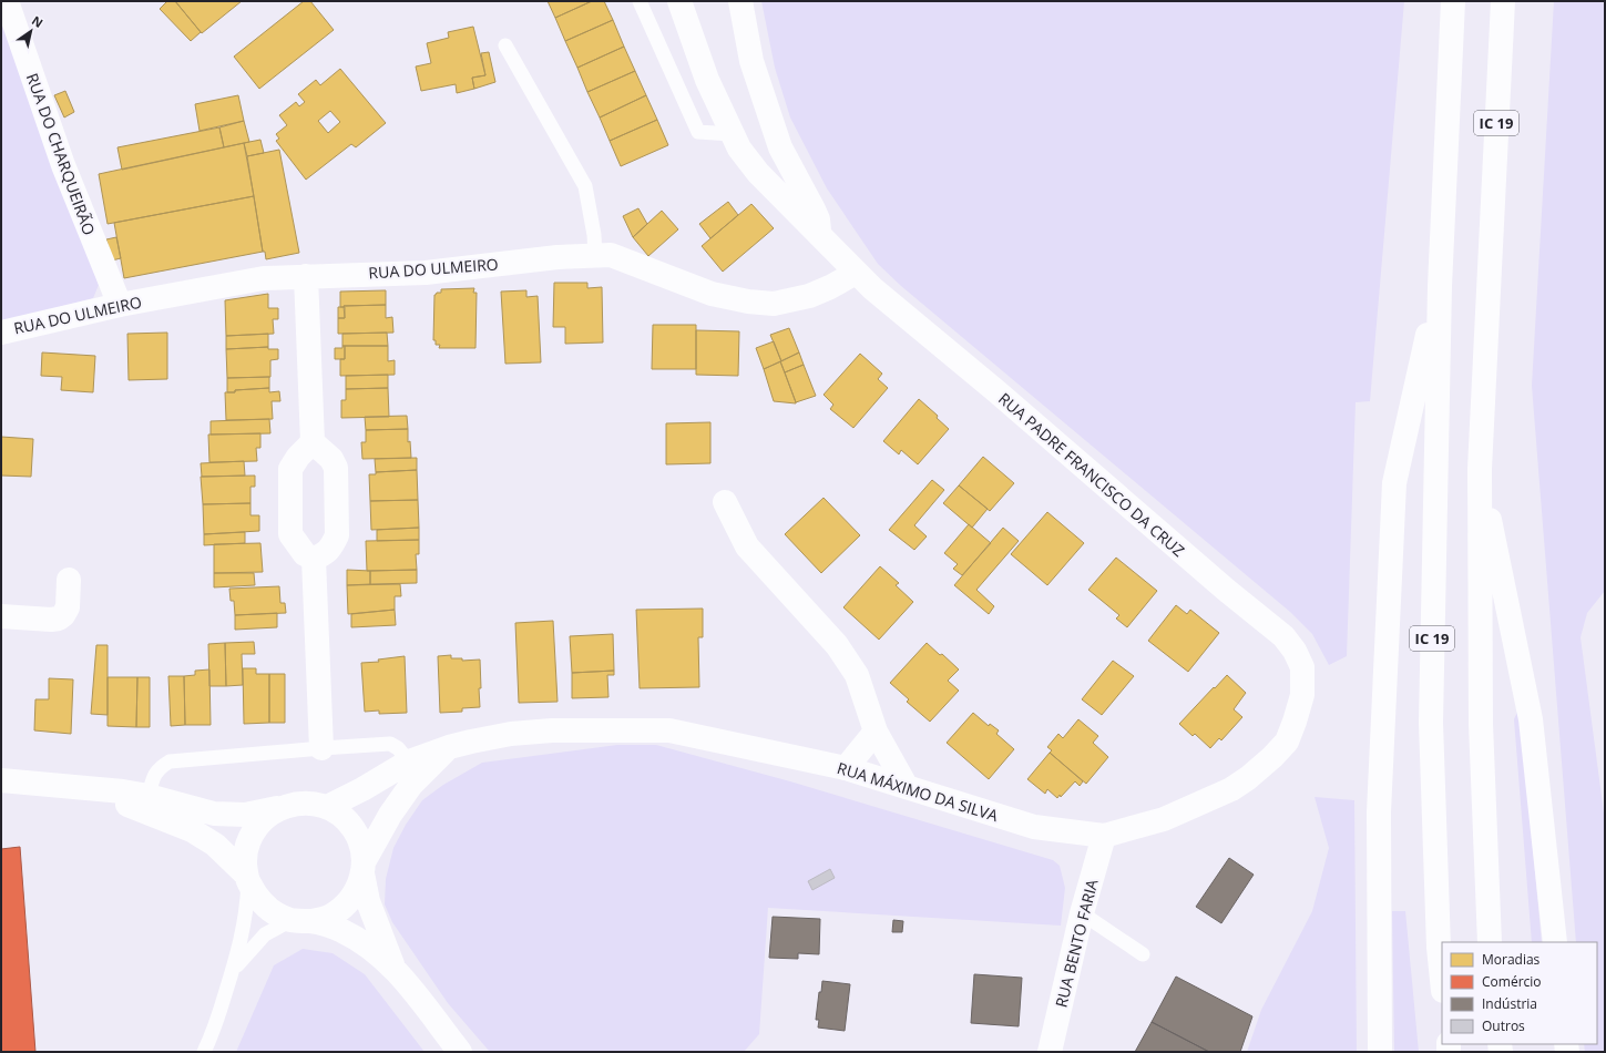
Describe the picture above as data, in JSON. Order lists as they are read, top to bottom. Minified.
{"streets":{"main road":["IC 19","RUA DO CHARQUEIRÃO","RUA DO ULMEIRO","RUA PADRE FRANCISCO DA CRUZ","RUA MÁXIMO DA SILVA","RUA BENTO FARIA"]},"crossings":[["RUA DO CHARQUEIRÃO","RUA DO ULMEIRO"],["RUA DO ULMEIRO","RUA PADRE FRANCISCO DA CRUZ"],["RUA PADRE FRANCISCO DA CRUZ","RUA MÁXIMO DA SILVA"],["RUA MÁXIMO DA SILVA","RUA BENTO FARIA"]],"legend":["Moradias","Comércio","Indústria","Outros"],"north":"top right"}
